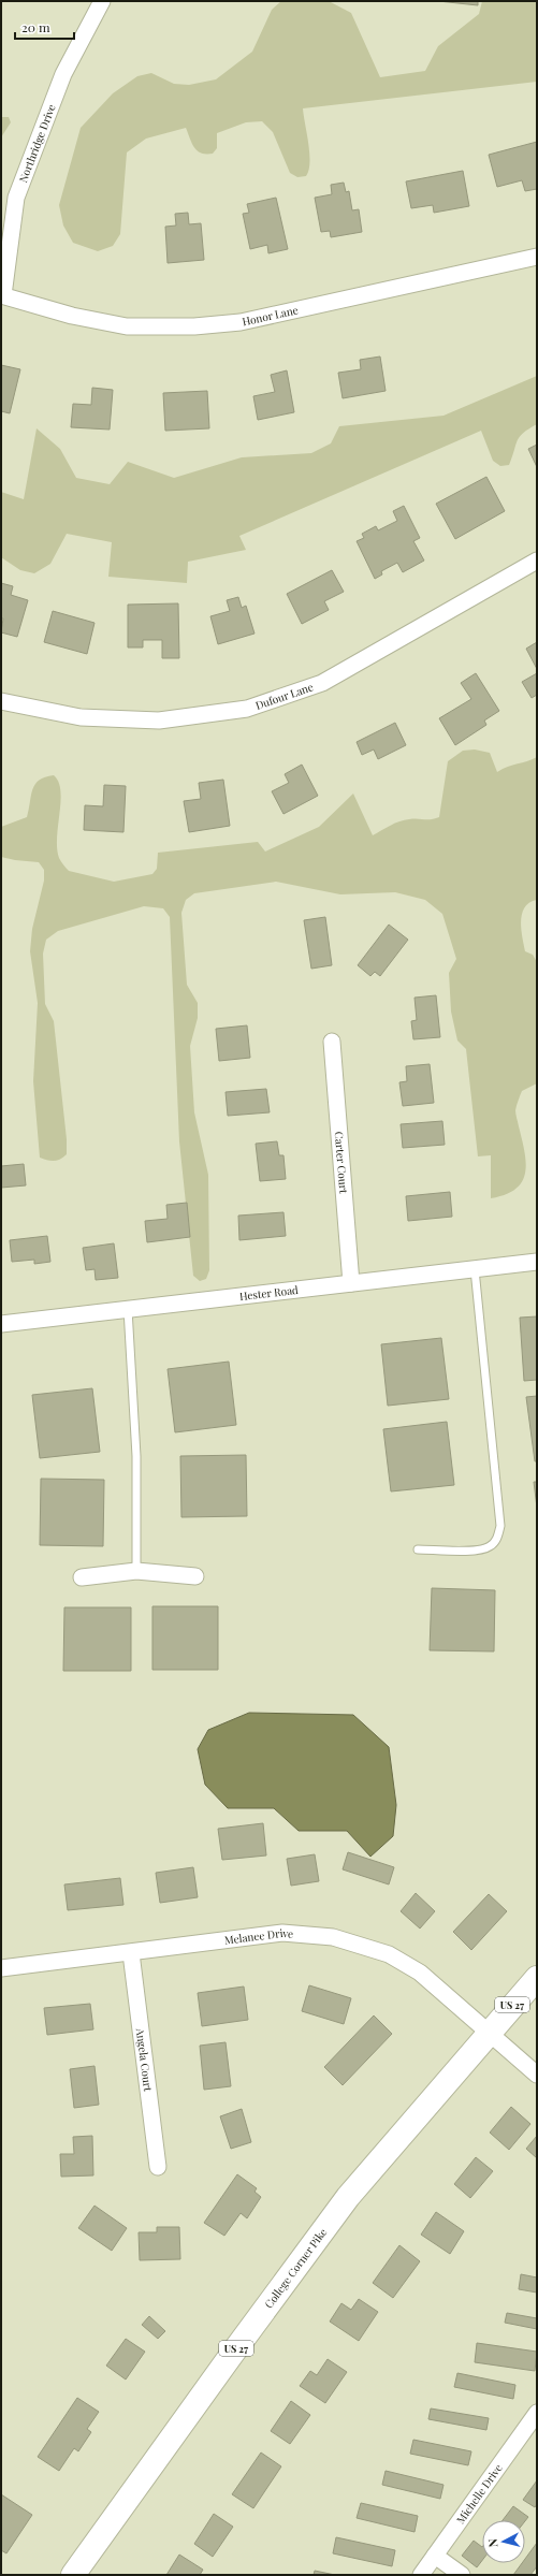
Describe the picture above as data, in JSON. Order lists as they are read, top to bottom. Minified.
{"streets":{"highway":["US 27","College Corner Pike"],"street":["Northridge Drive","Honor Lane","Dufour Lane","Carter Court","Hester Road","Melanee Drive","Angela Court","Michelle Drive"]},"crossings":[["Northridge Drive","Honor Lane"],["Carter Court","Hester Road"],["Melanee Drive","Angela Court"],["Melanee Drive","College Corner Pike"]],"scale_bar":"20 m","north":"left"}
